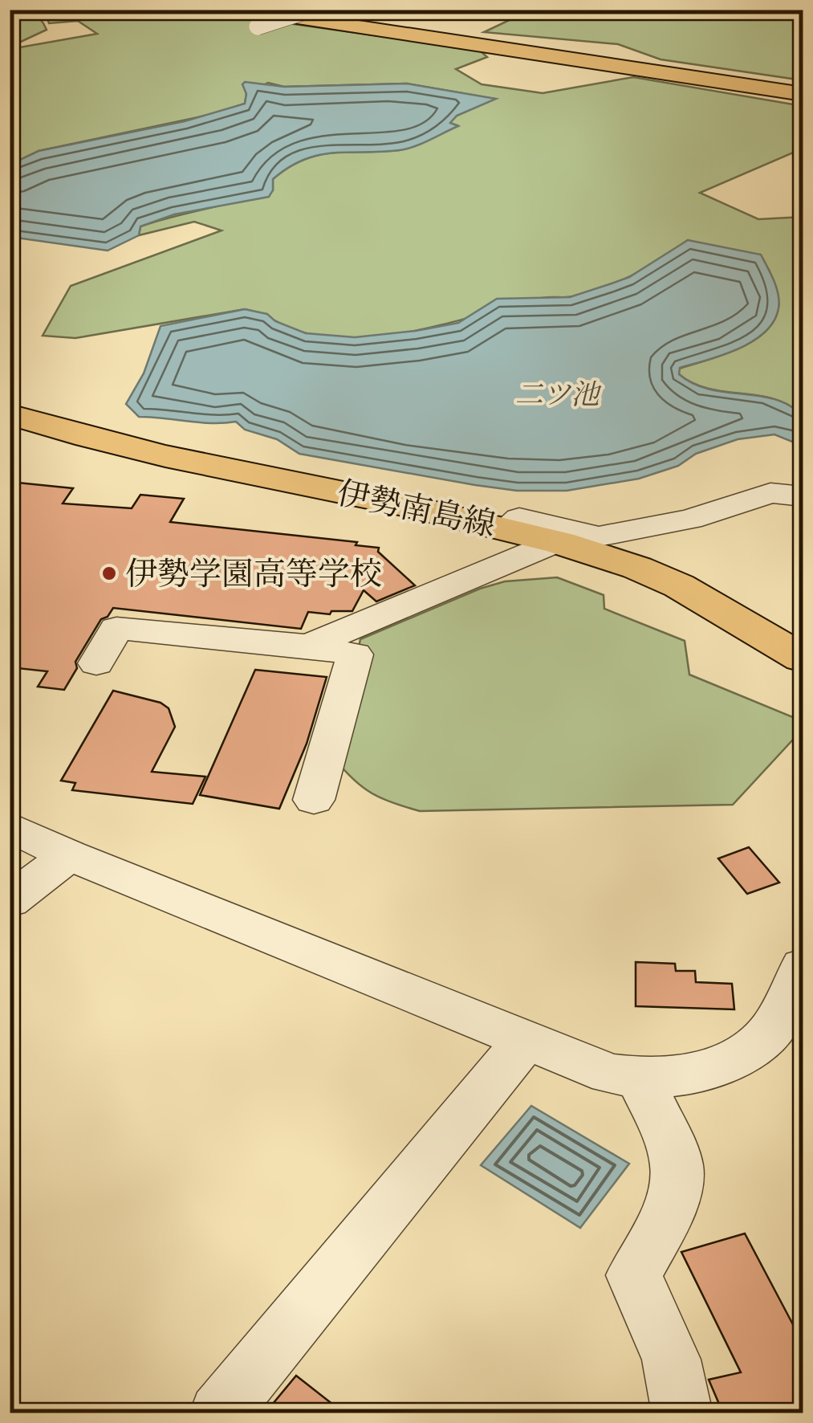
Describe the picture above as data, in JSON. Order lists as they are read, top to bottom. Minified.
{"streets":{"main road":["伊勢南島線"]},"water":["二ツ池"],"places":["伊勢学園高等学校"]}
